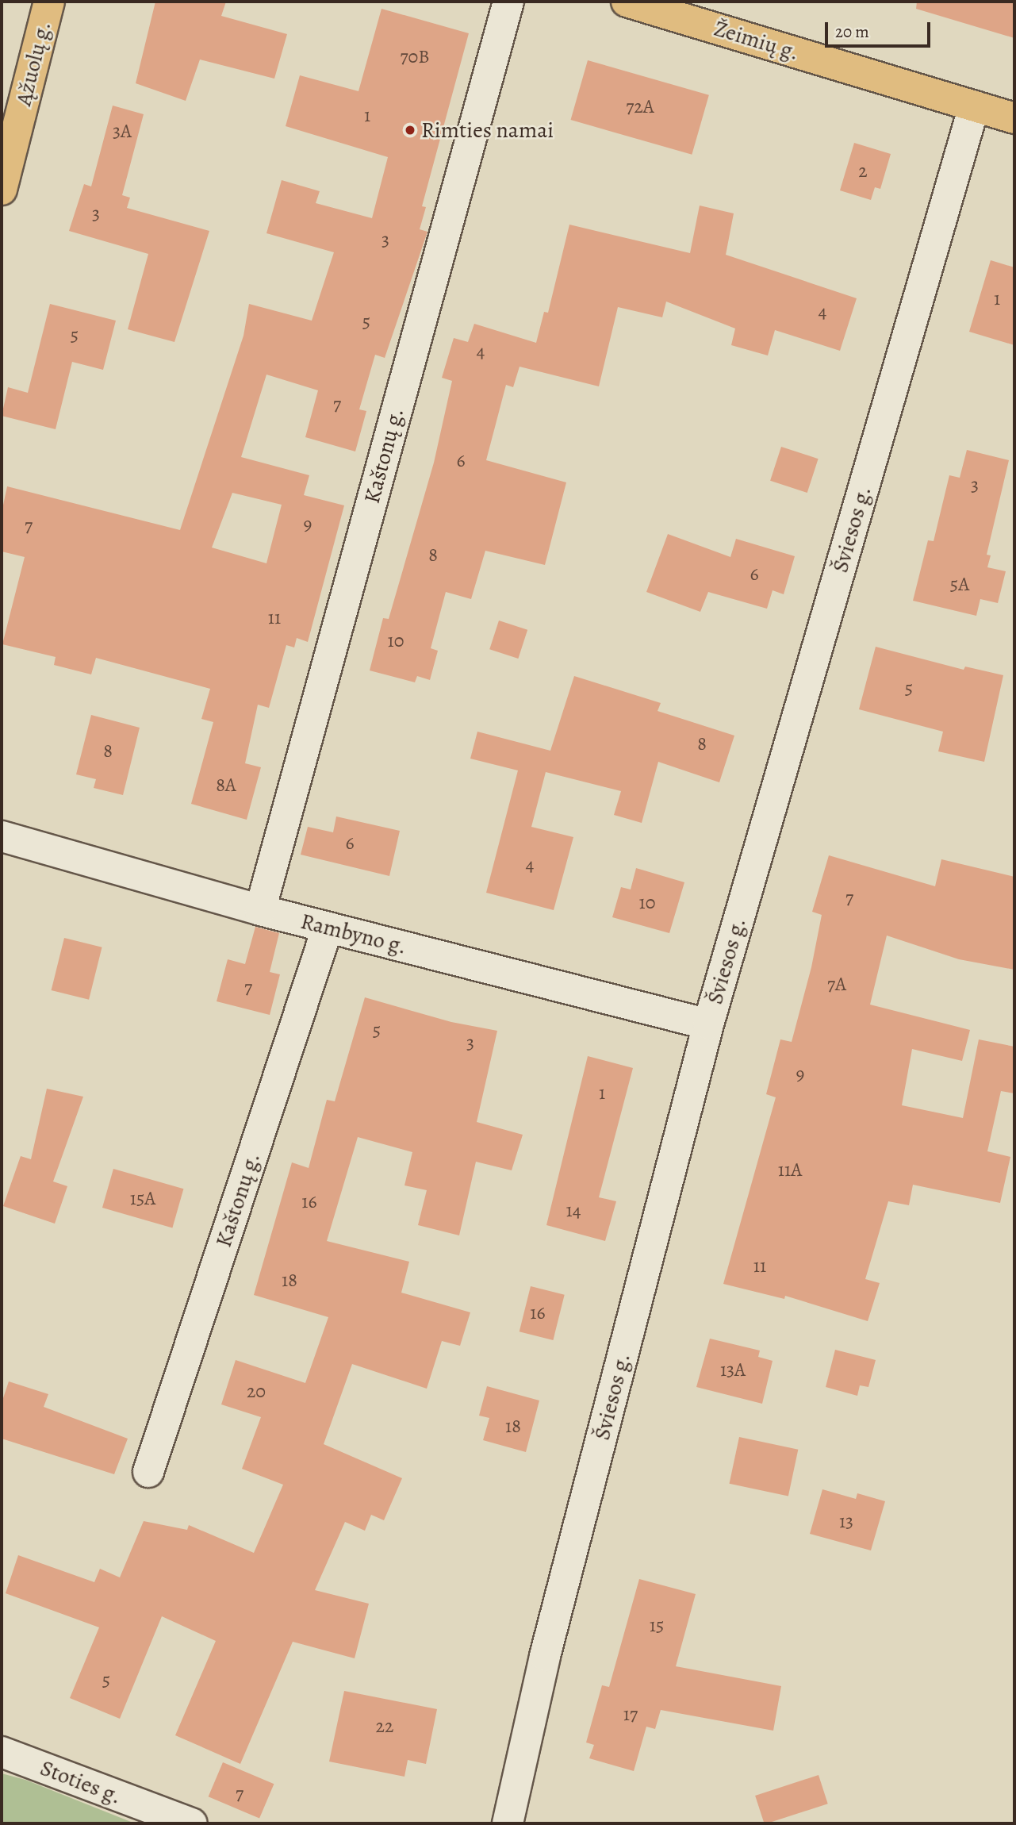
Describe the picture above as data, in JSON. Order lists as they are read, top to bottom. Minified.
{"streets":{"main road":["Žeimių g.","Ąžuolų g."],"street":["Kaštonų g.","Šviesos g.","Rambyno g.","Stoties g."]},"crossings":[["Žeimių g.","Šviesos g."],["Kaštonų g.","Rambyno g."],["Šviesos g.","Rambyno g."]],"places":["Rimties namai"],"house_numbers":["70B","72A","1","3A","2","3","3","1","4","5","5","4","7","6","3","9","7","8","6","5A","11","10","5","8","8","8A","6","4","7","10","7A","7","5","3","9","1","11A","15A","16","14","11","18","16","13A","20","18","13","15","5","17","22","7"],"scale_bar":"20 m"}
